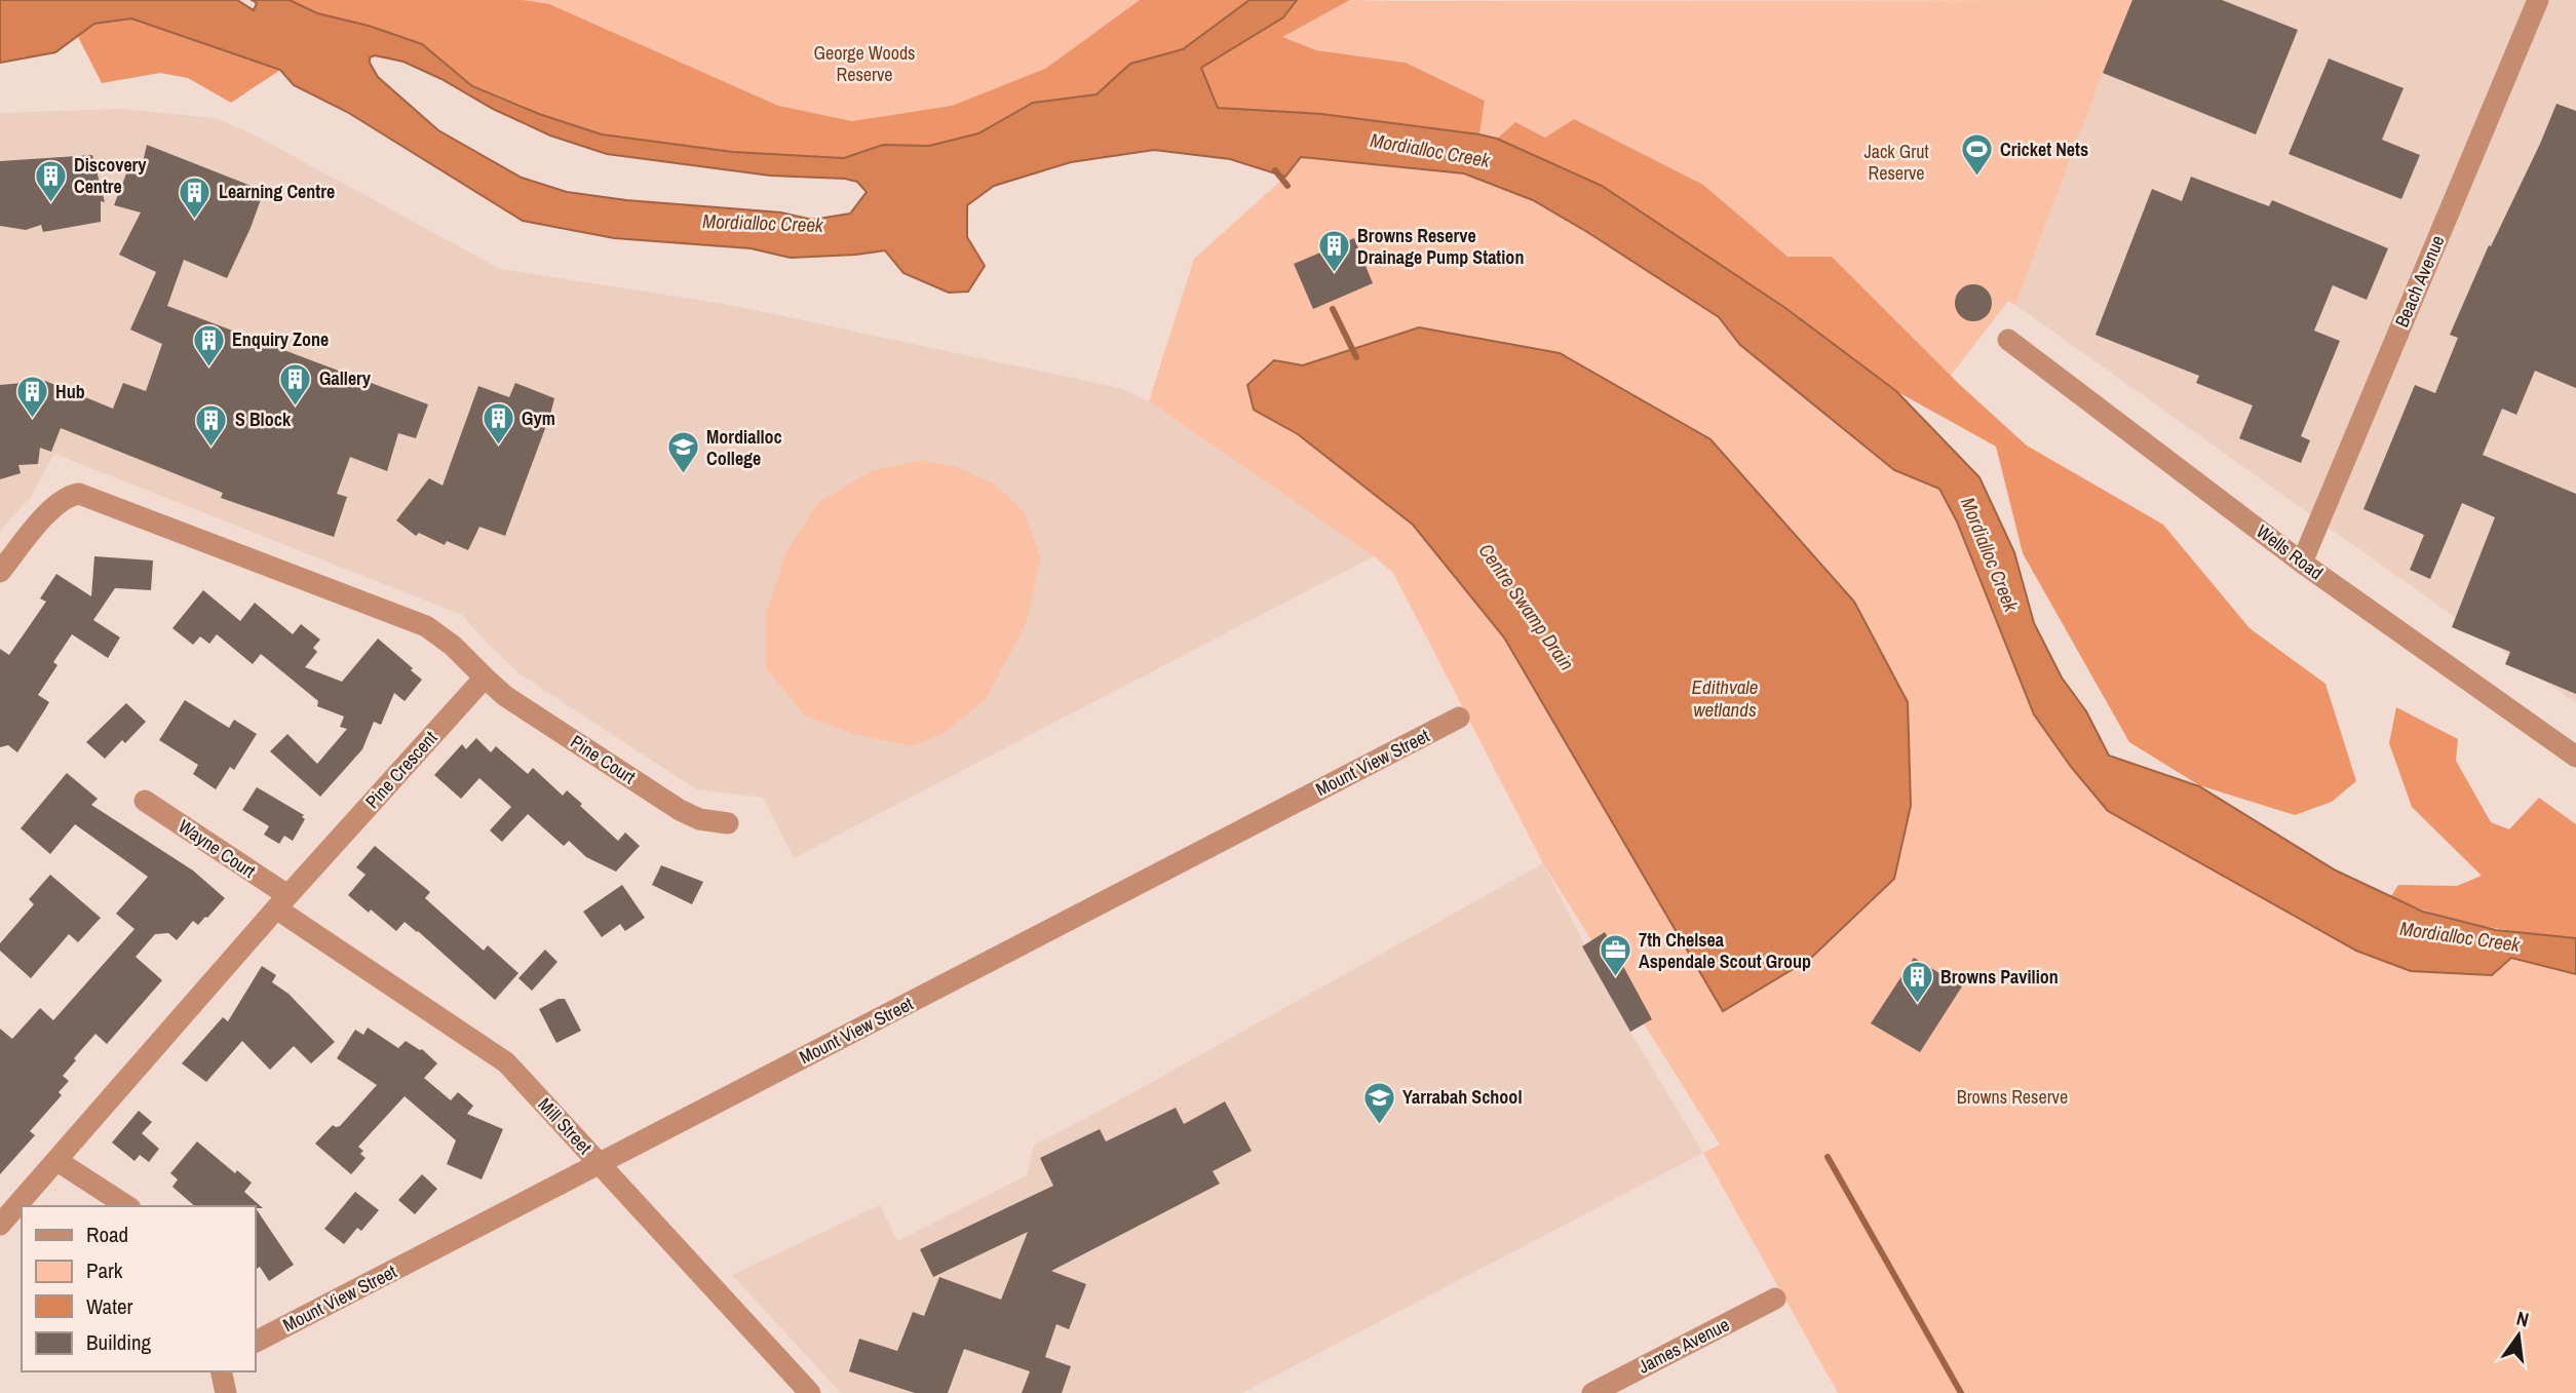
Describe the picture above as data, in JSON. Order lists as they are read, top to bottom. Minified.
{"streets":{"street":["Beach Avenue","Wells Road","Pine Court","Mount View Street","Pine Crescent","Wayne Court","Mill Street","James Avenue"]},"crossings":[["Beach Avenue","Wells Road"],["Pine Court","Pine Crescent"],["Mount View Street","Mill Street"],["Pine Crescent","Wayne Court"],["Pine Crescent","Mill Street"],["Wayne Court","Mill Street"]],"water":["Mordialloc Creek","Centre Swamp Drain","Edithvale wetlands"],"parks":["George Woods Reserve","Jack Grut Reserve","Browns Reserve"],"places":{"sports":["Cricket Nets"],"building":["Discovery Centre","Learning Centre","Browns Reserve Drainage Pump Station","Enquiry Zone","Gallery","Hub","Gym","S Block","Browns Pavilion"],"school or university":["Mordialloc College","Yarrabah School"],"office":["7th Chelsea Aspendale Scout Group"]},"legend":["Road","Park","Water","Building"],"north":"top"}
